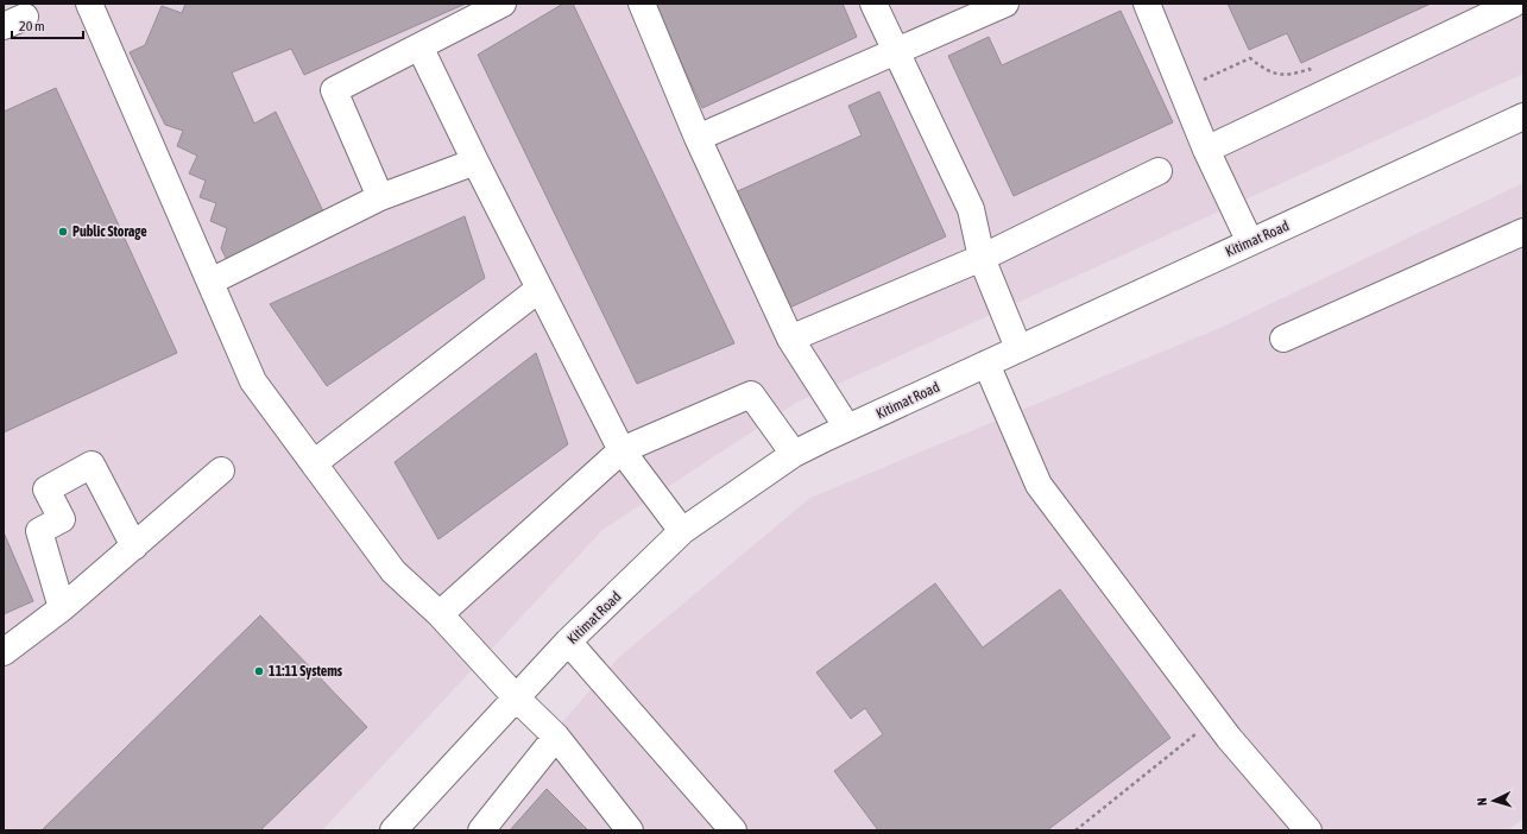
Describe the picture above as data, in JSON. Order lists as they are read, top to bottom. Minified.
{"streets":{"street":["Kitimat Road"]},"places":["Public Storage","11:11 Systems"],"scale_bar":"20 m","north":"left"}
